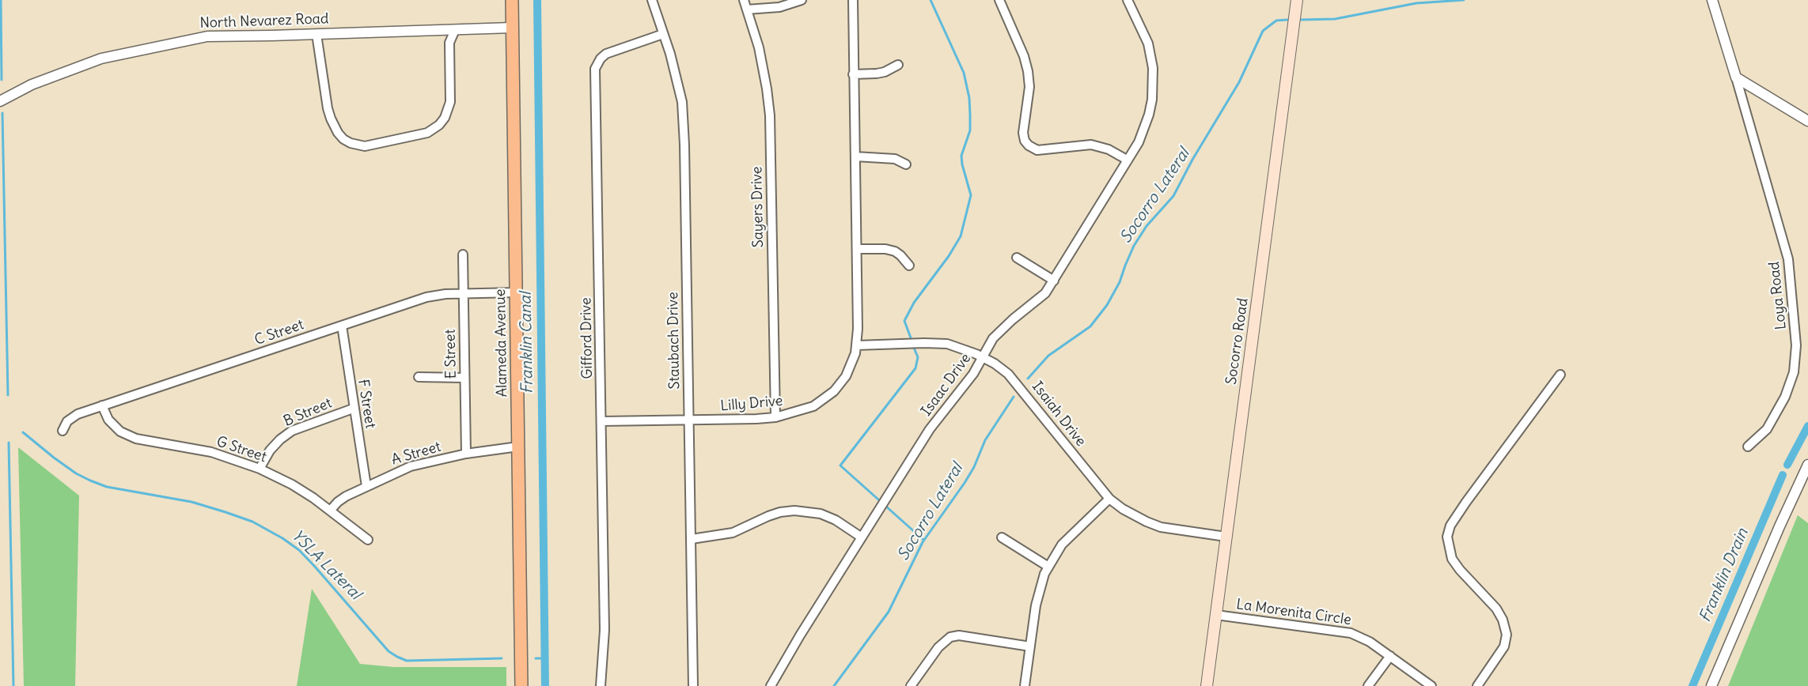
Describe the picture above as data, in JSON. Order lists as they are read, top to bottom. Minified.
{"streets":{"main road":["Socorro Road","Alameda Avenue"],"street":["North Nevarez Road","Sayers Drive","Loya Road","C Street","Gifford Drive","Staubach Drive","E Street","Isaac Drive","F Street","Lilly Drive","B Street","Isaiah Drive","G Street","A Street","La Morenita Circle"]},"crossings":[["North Nevarez Road","Alameda Avenue"],["Sayers Drive","Lilly Drive"],["C Street","Alameda Avenue"],["C Street","E Street"],["C Street","F Street"],["C Street","G Street"],["Gifford Drive","Staubach Drive"],["Gifford Drive","Lilly Drive"],["Staubach Drive","Lilly Drive"],["Socorro Road","Isaiah Drive"],["Socorro Road","La Morenita Circle"],["Alameda Avenue","A Street"],["E Street","A Street"],["Isaac Drive","Isaiah Drive"],["F Street","B Street"],["F Street","A Street"],["Lilly Drive","Isaiah Drive"],["B Street","G Street"],["G Street","A Street"]],"water":["Socorro Lateral","Franklin Canal","YSLA Lateral","Franklin Drain"]}
